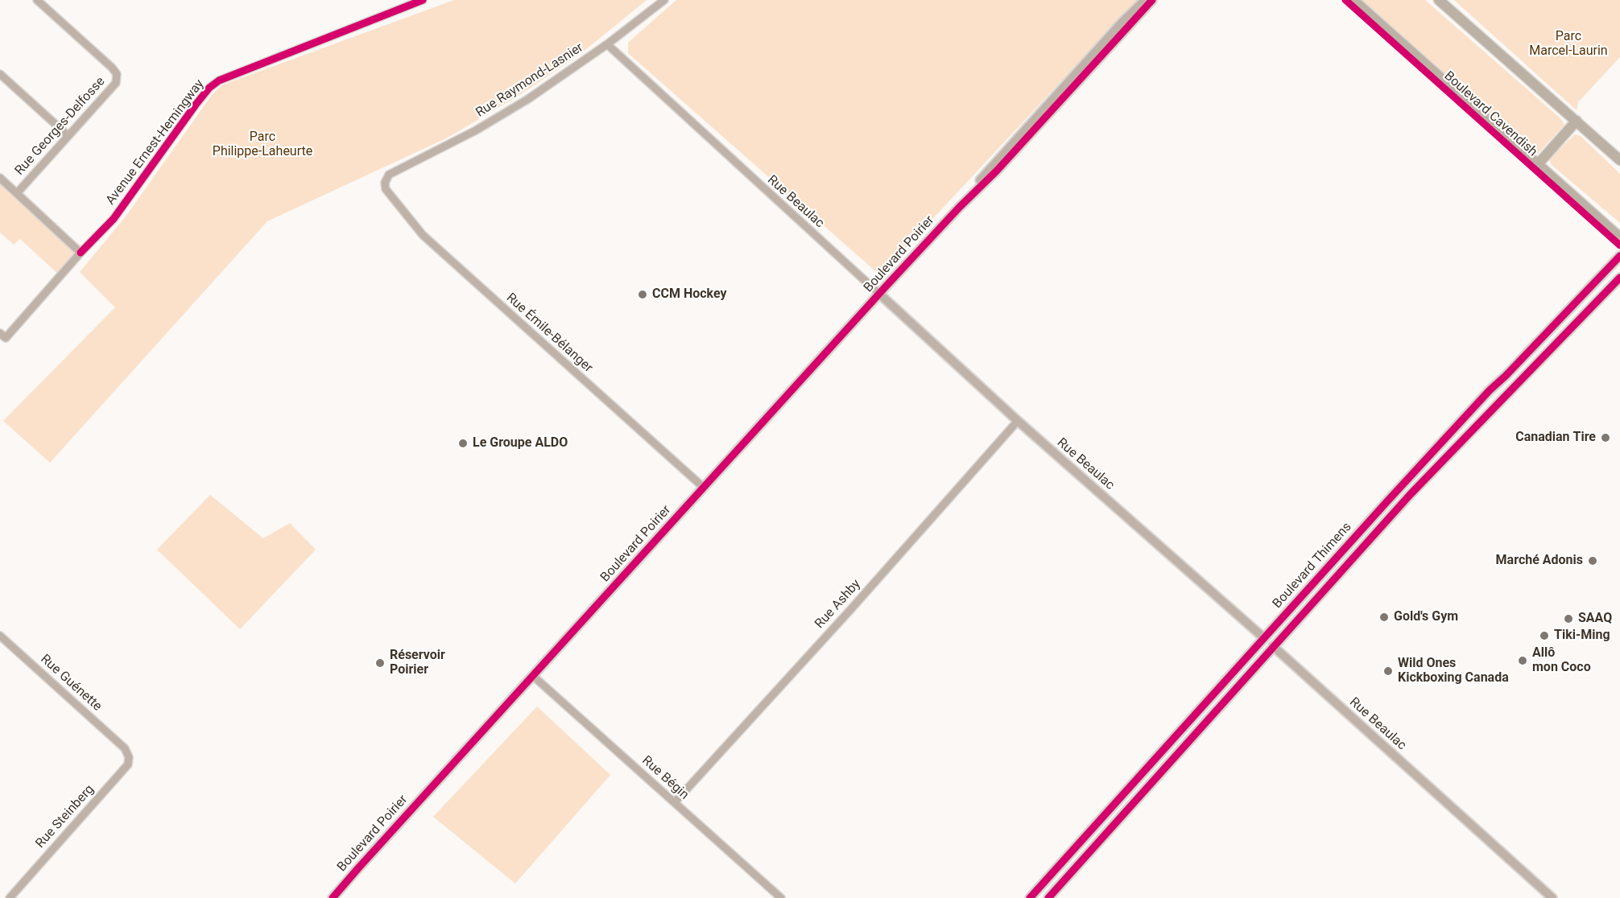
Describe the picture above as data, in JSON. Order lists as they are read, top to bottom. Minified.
{"streets":{"main road":["Boulevard Cavendish"],"street":["Rue Raymond-Lasnier","Rue Georges-Delfosse","Avenue Ernest-Hemingway","Rue Beaulac","Boulevard Poirier","Rue Émile-Bélanger","Boulevard Thimens","Rue Ashby","Rue Guénette","Rue Bégin","Rue Steinberg"]},"crossings":[["Rue Raymond-Lasnier","Rue Beaulac"],["Rue Raymond-Lasnier","Rue Émile-Bélanger"],["Rue Beaulac","Boulevard Poirier"],["Rue Beaulac","Boulevard Thimens"],["Rue Beaulac","Rue Ashby"],["Boulevard Poirier","Rue Émile-Bélanger"],["Boulevard Poirier","Rue Bégin"],["Rue Ashby","Rue Bégin"],["Rue Guénette","Rue Steinberg"]],"parks":["Parc Marcel-Laurin","Parc Philippe-Laheurte"],"places":["CCM Hockey","Canadian Tire","Le Groupe ALDO","Marché Adonis","Gold's Gym","SAAQ","Tiki-Ming","Allô mon Coco","Réservoir Poirier","Wild Ones Kickboxing Canada"]}
